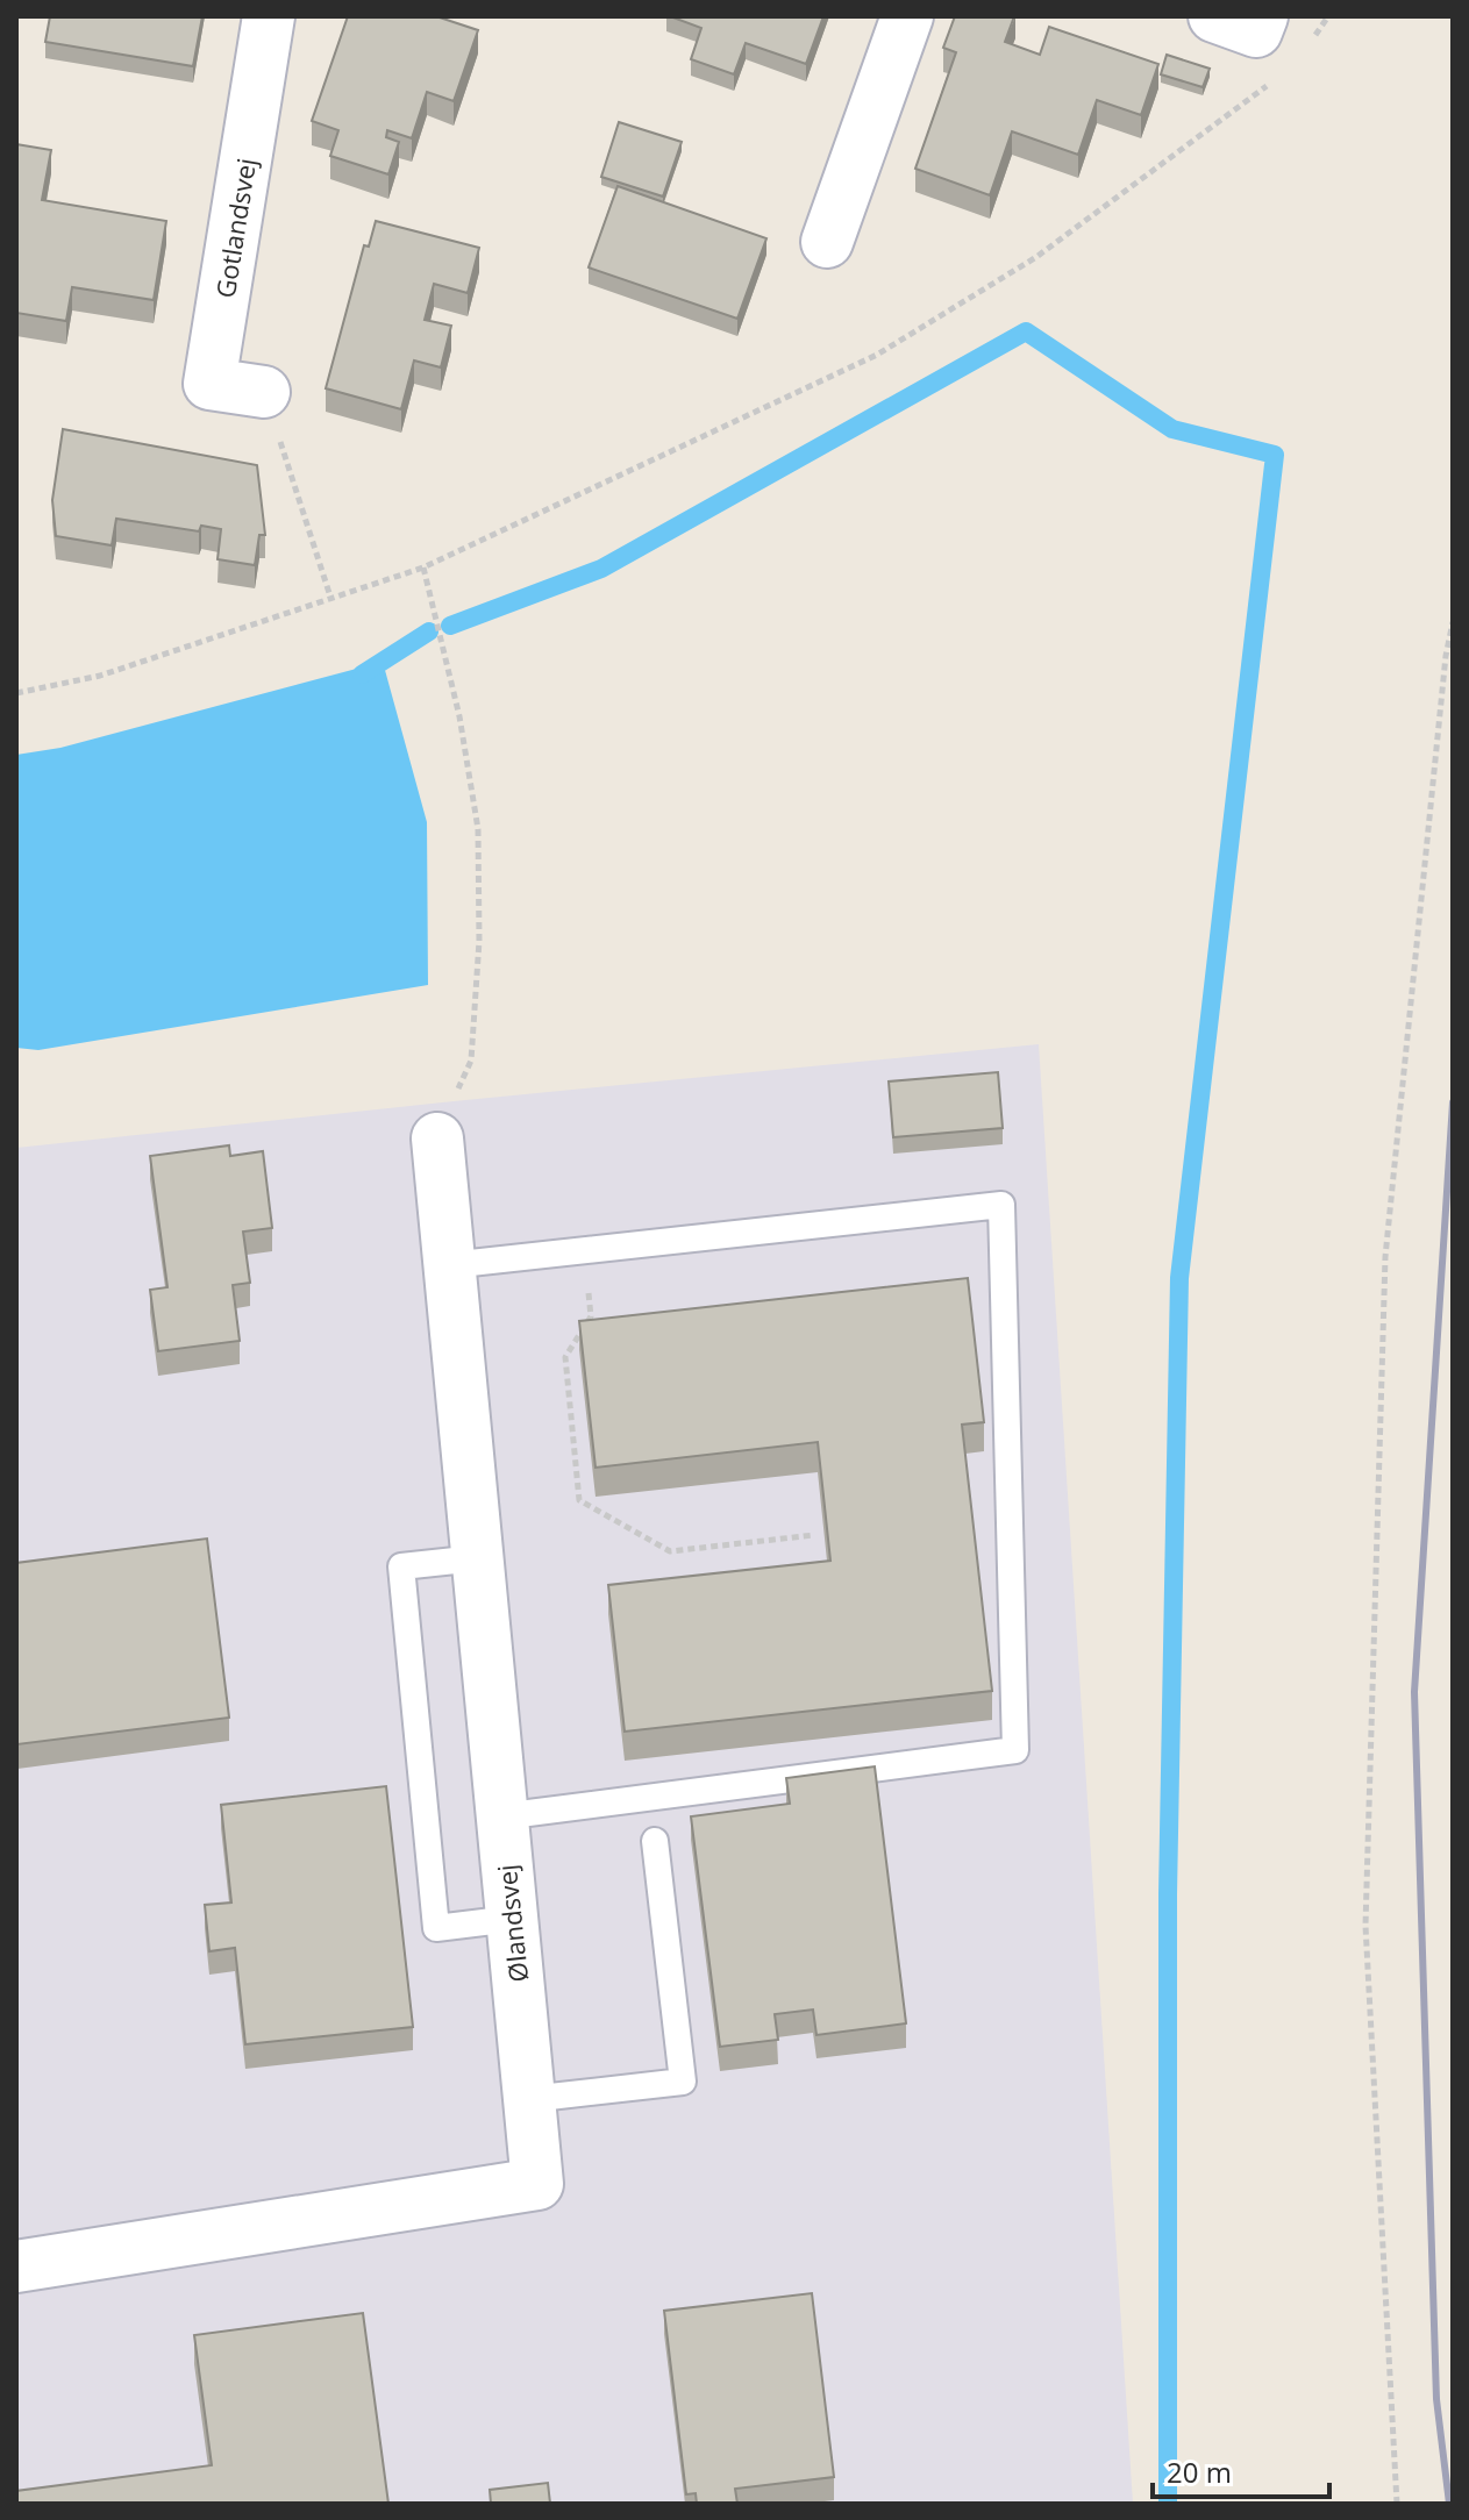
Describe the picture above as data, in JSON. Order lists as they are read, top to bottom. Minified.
{"streets":{"street":["Gotlandsvej","Ølandsvej"]},"scale_bar":"20 m"}
